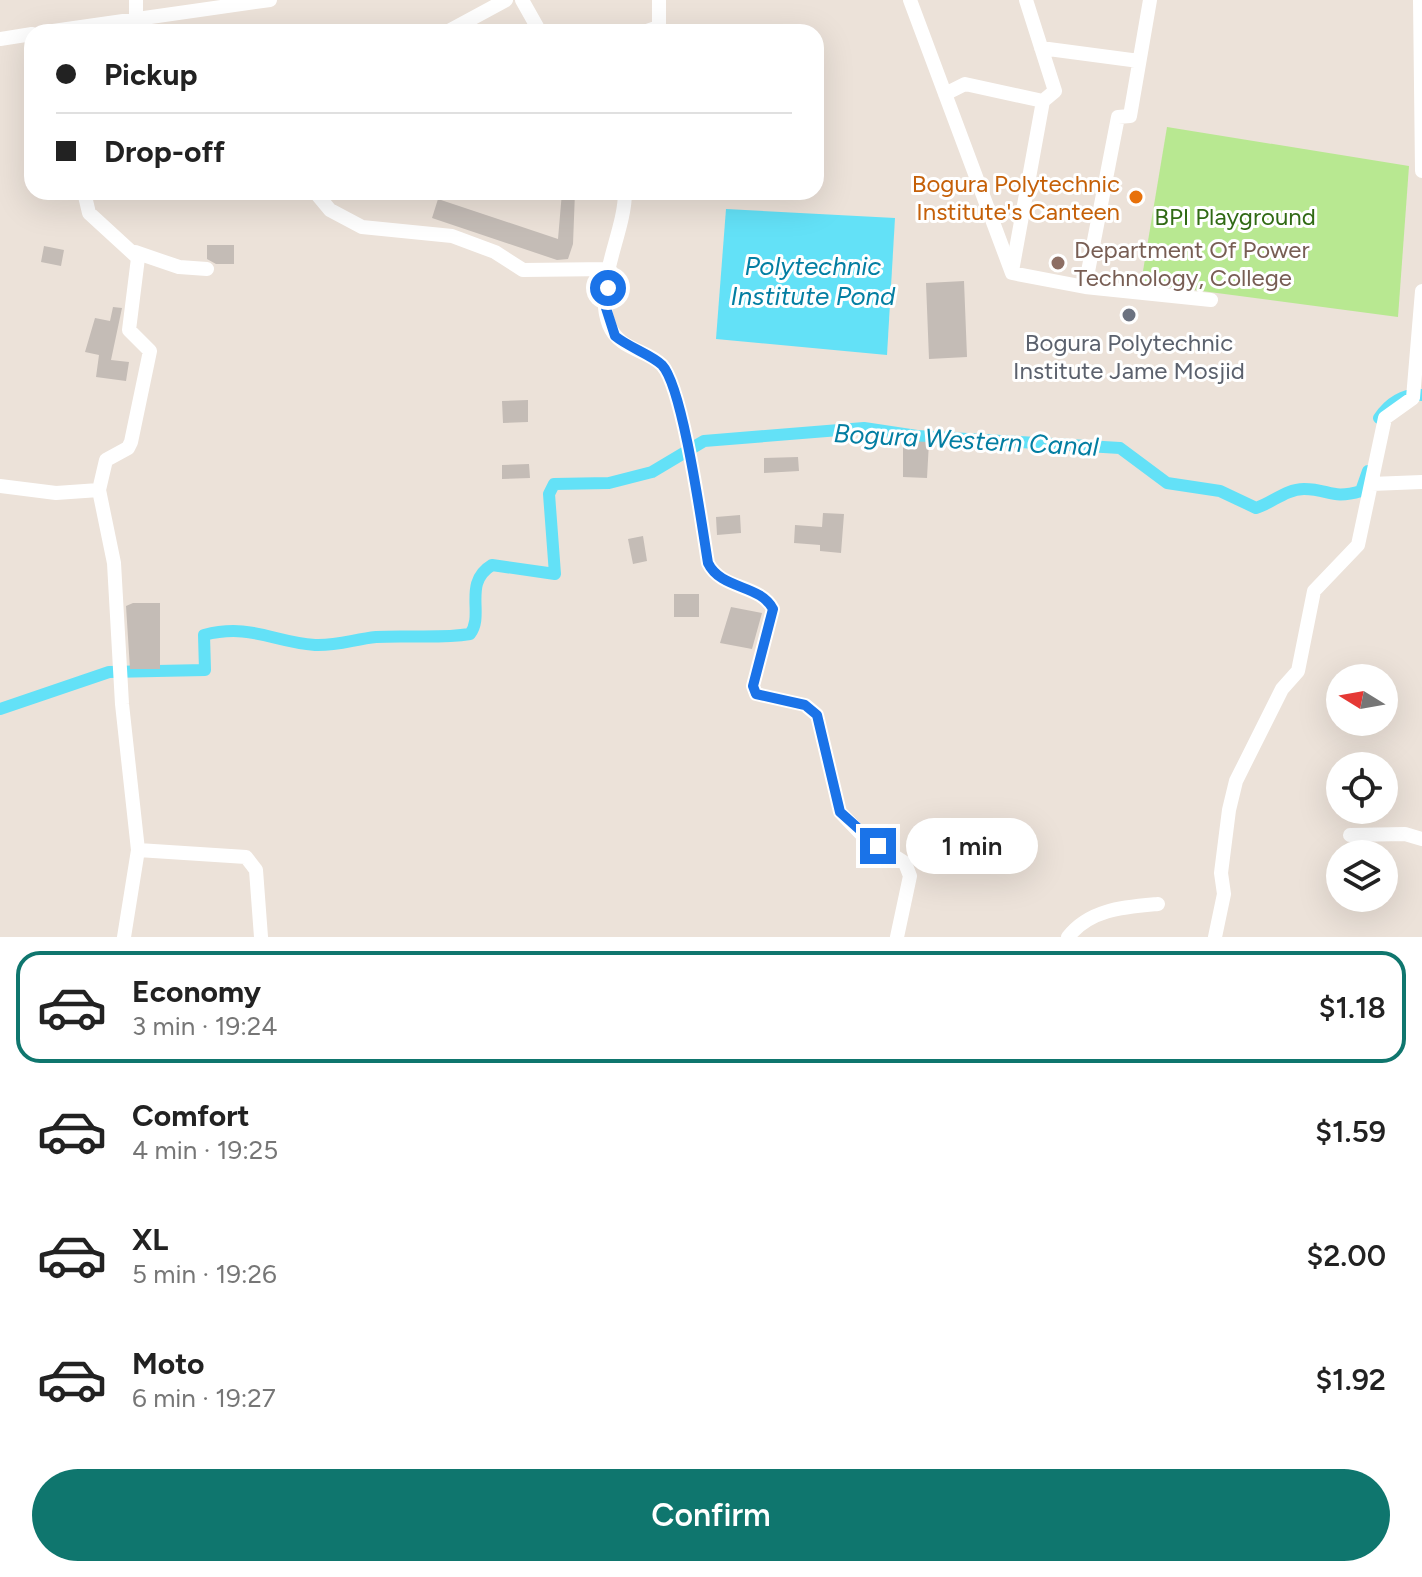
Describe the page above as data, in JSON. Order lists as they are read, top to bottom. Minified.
{"water":["Polytechnic Institute Pond","Bogura Western Canal"],"parks":["BPI Playground"],"places":["Bogura Polytechnic Institute's Canteen","Department Of Power Technology, College","Bogura Polytechnic Institute Jame Mosjid"],"north":"left","page":{"banner":["Pickup","Drop-off"],"bubble":"1 min","list":[{"name":"Economy","note":"3 min · 19:24","value":"$1.18"},{"name":"Comfort","note":"4 min · 19:25","value":"$1.59"},{"name":"XL","note":"5 min · 19:26","value":"$2.00"},{"name":"Moto","note":"6 min · 19:27","value":"$1.92"}],"buttons":"Confirm"}}
